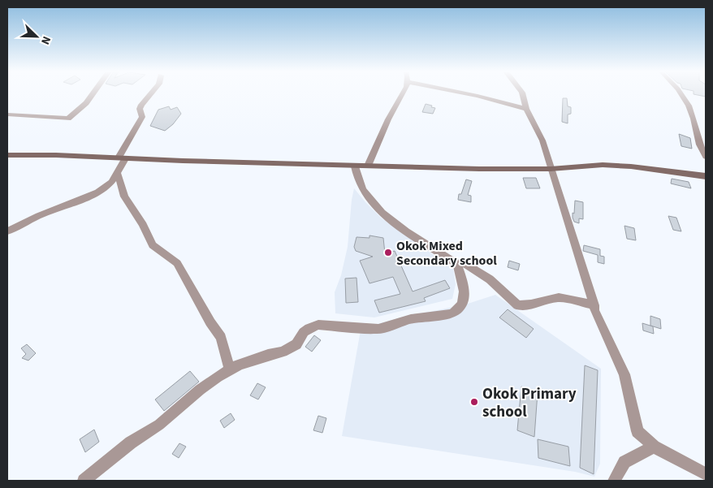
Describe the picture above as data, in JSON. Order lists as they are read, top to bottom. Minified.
{"places":["Okok Mixed Secondary school","Okok Primary school"],"north":"bottom right"}
